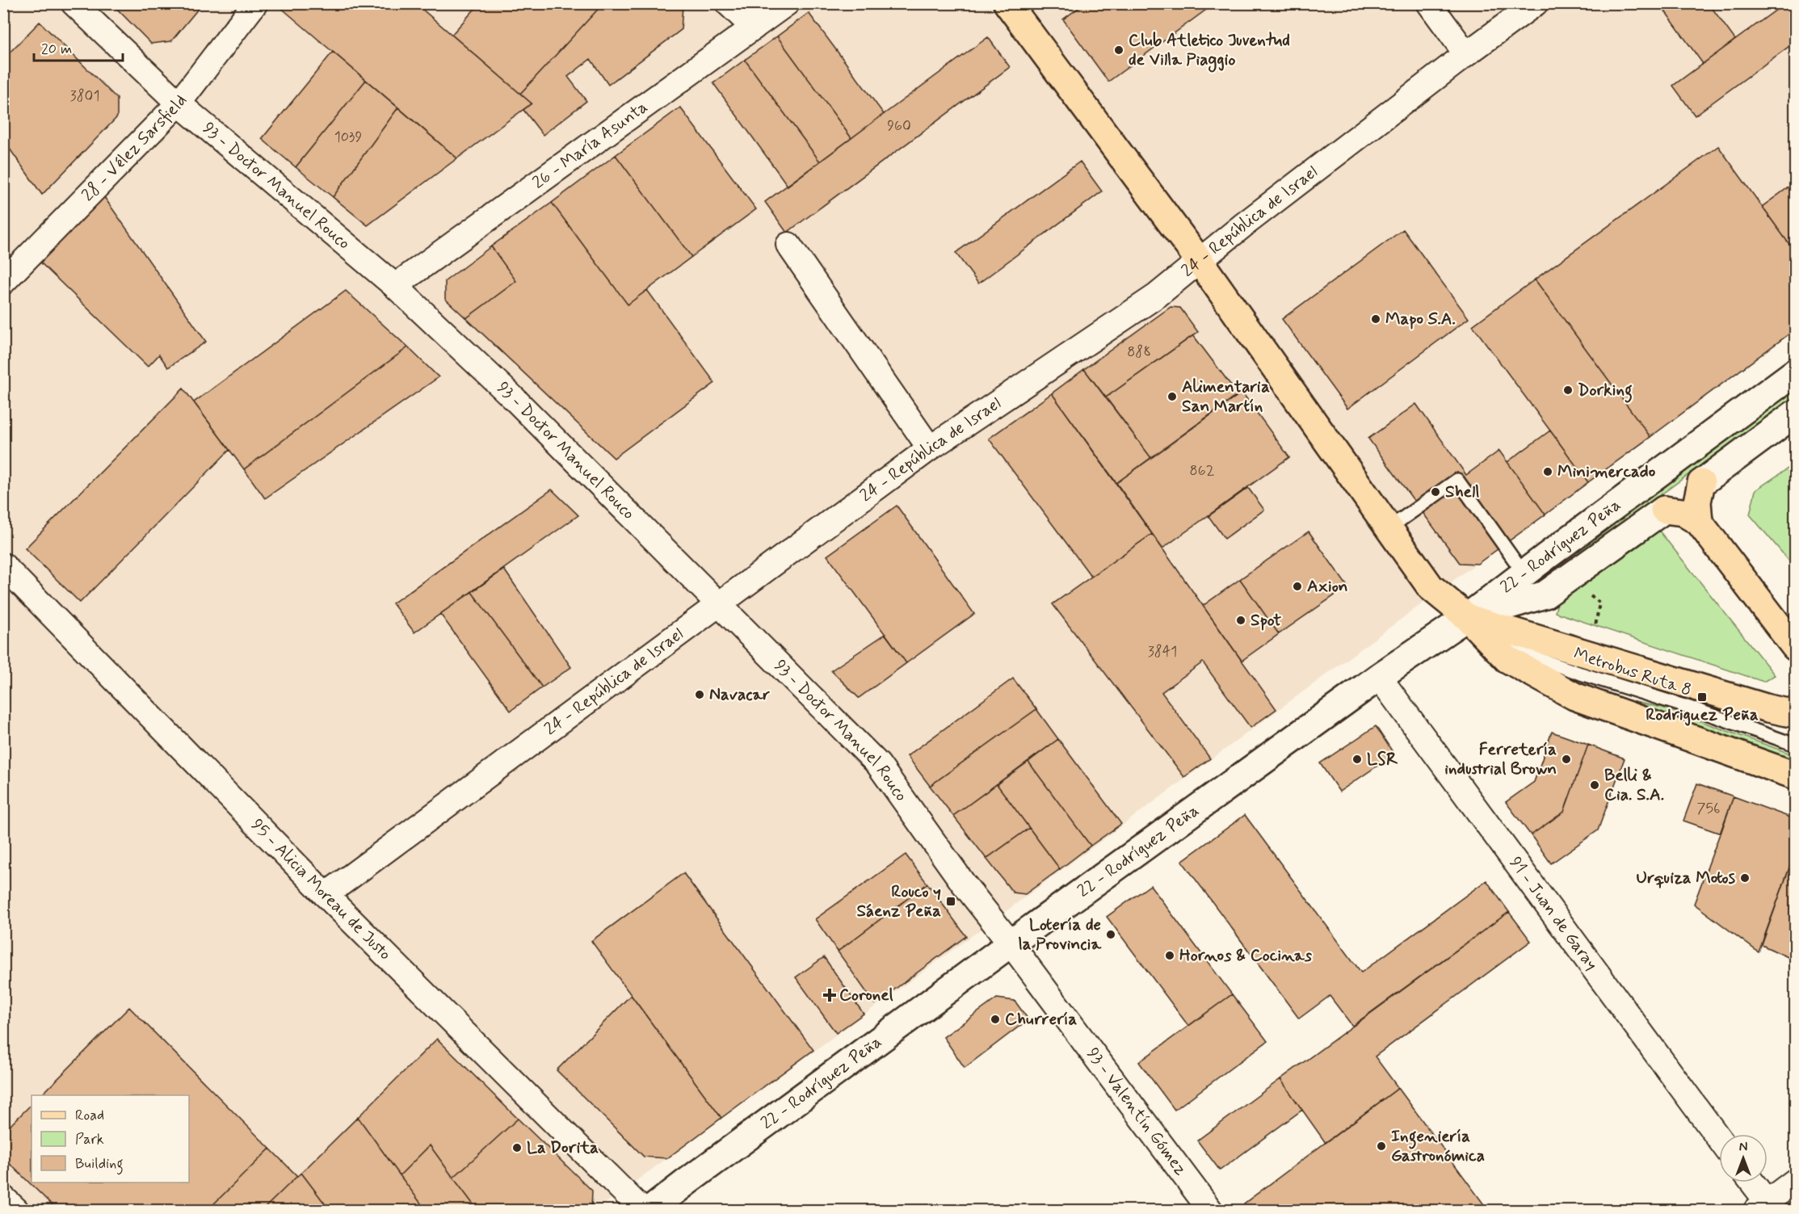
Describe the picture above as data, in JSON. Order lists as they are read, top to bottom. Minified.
{"streets":{"street":["26 - María Asunta","28 - Vélez Sarsfield","93 - Doctor Manuel Rouco","24 - República de Israel","22 - Rodríguez Peña","95 - Alicia Moreau de Justo","91 - Juan de Garay","93 - Valentín Gómez"],"lane":["Metrobus Ruta 8"]},"crossings":[["26 - María Asunta","93 - Doctor Manuel Rouco"],["28 - Vélez Sarsfield","93 - Doctor Manuel Rouco"],["93 - Doctor Manuel Rouco","24 - República de Israel"],["93 - Doctor Manuel Rouco","22 - Rodríguez Peña"],["93 - Doctor Manuel Rouco","93 - Valentín Gómez"],["24 - República de Israel","95 - Alicia Moreau de Justo"],["22 - Rodríguez Peña","Metrobus Ruta 8"],["22 - Rodríguez Peña","91 - Juan de Garay"],["22 - Rodríguez Peña","93 - Valentín Gómez"]],"places":{"other":["Club Atletico Juventud de Villa Piaggio","Mapo S.A.","Dorking","Alimentaria San Martín","Minimercado","Shell","Axion","Spot","Navacar","LSR","Ferretería industrial Brown","Belli & Cia. S.A.","Urquiza Motos","Lotería de la Provincia","Hornos & Cocinas","Churrería","Ingeniería Gastronómica","La Dorita"],"transit":["Rodriguez Peña","Rouco y Sáenz Peña"],"health":["Coronel"]},"house_numbers":["3801","960","1039","888","862","3841","756"],"legend":["Road","Park","Building"],"scale_bar":"20 m","north":"top"}
